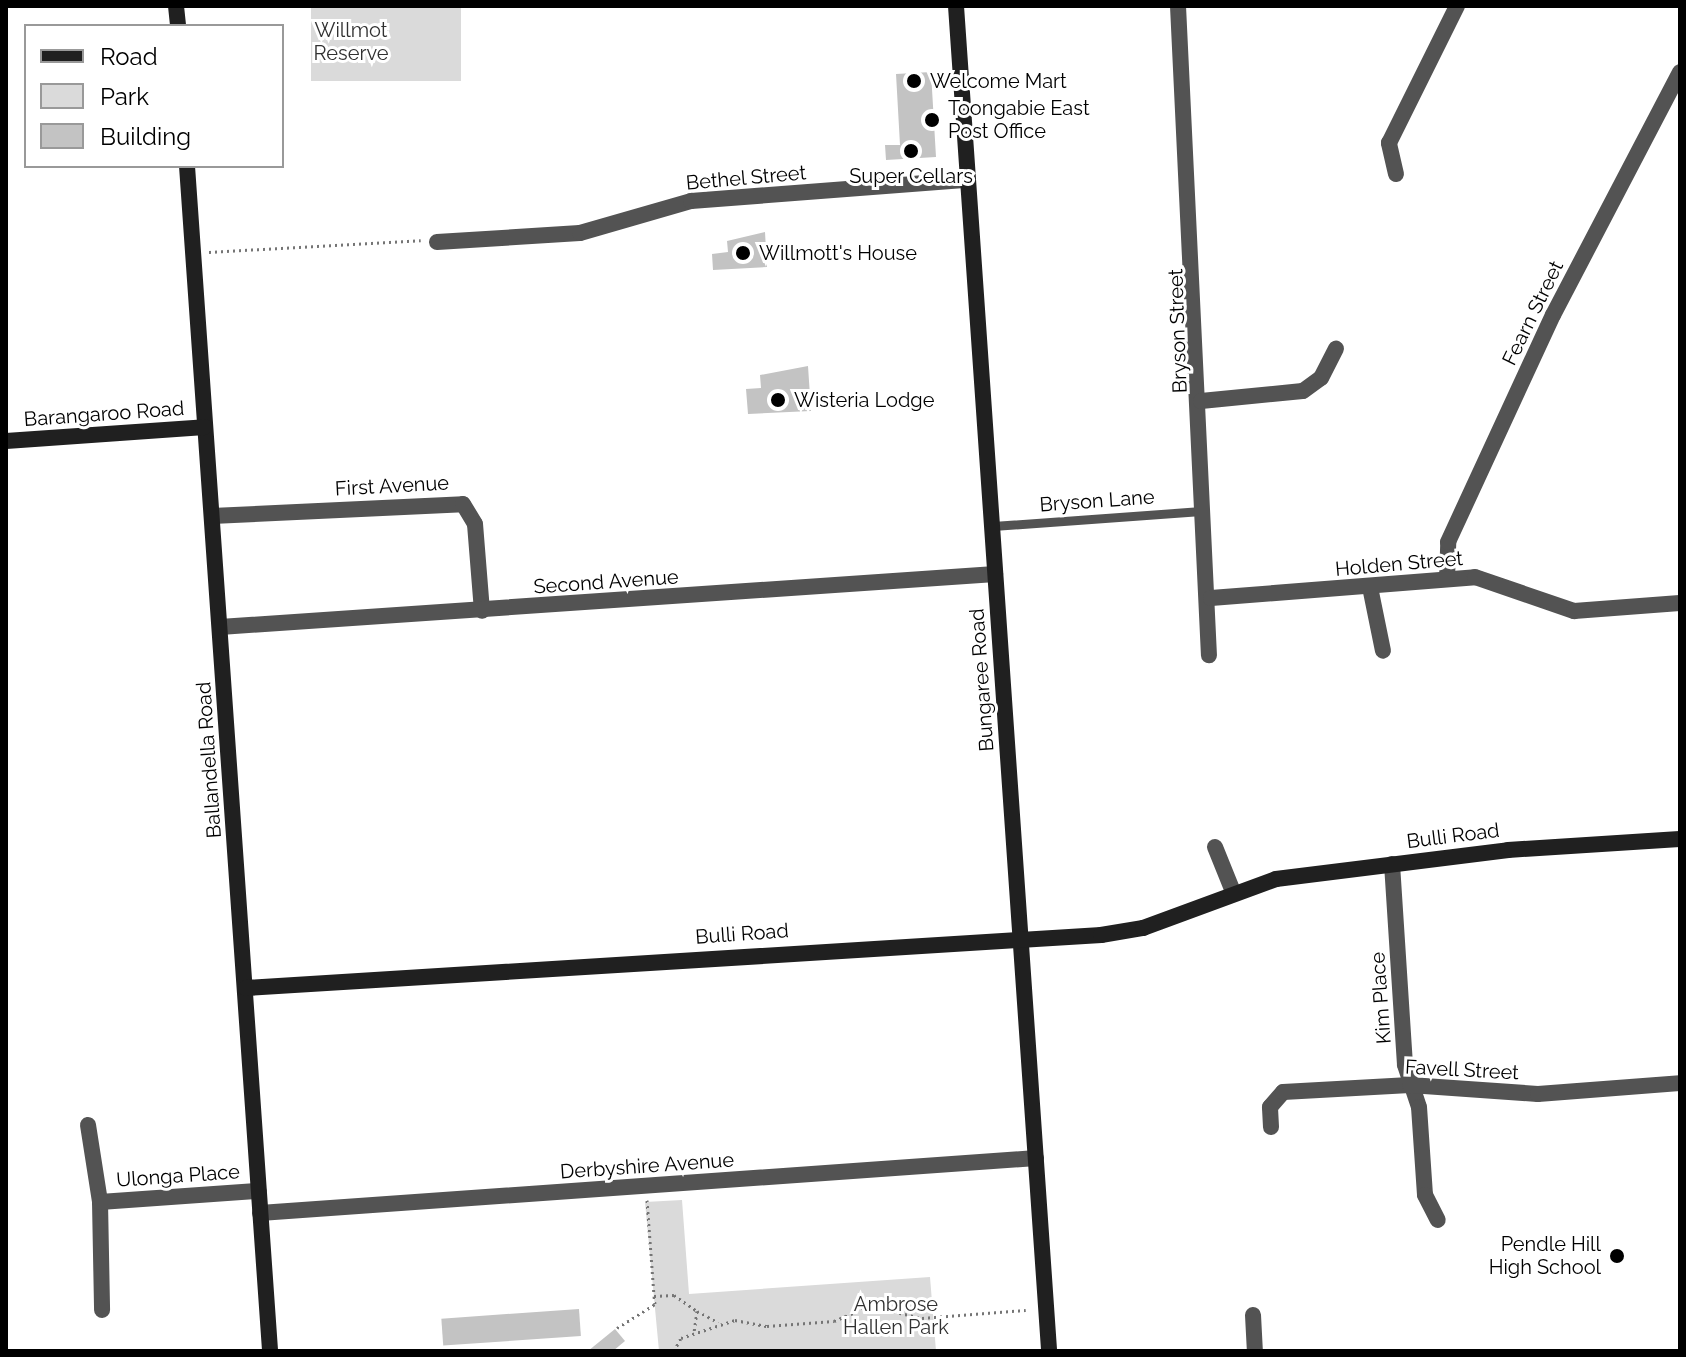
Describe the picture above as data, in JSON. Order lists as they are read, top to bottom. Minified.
{"streets":{"street":["Bethel Street","Fearn Street","Bryson Street","Barangaroo Road","First Avenue","Holden Street","Second Avenue","Bungaree Road","Ballandella Road","Bulli Road","Kim Place","Favell Street","Derbyshire Avenue","Ulonga Place"],"lane":["Bryson Lane"]},"crossings":[["Bethel Street","Bungaree Road"],["Fearn Street","Holden Street"],["Bryson Street","Bryson Lane"],["Bryson Street","Holden Street"],["Barangaroo Road","Ballandella Road"],["First Avenue","Second Avenue"],["First Avenue","Ballandella Road"],["Bryson Lane","Bungaree Road"],["Second Avenue","Bungaree Road"],["Second Avenue","Ballandella Road"],["Bungaree Road","Bulli Road"],["Bungaree Road","Derbyshire Avenue"],["Ballandella Road","Bulli Road"],["Ballandella Road","Derbyshire Avenue"],["Ballandella Road","Ulonga Place"],["Bulli Road","Kim Place"],["Kim Place","Favell Street"]],"parks":["Willmot Reserve","Ambrose Hallen Park"],"places":["Welcome Mart","Toongabie East Post Office","Super Cellars","Willmott's House","Wisteria Lodge","Pendle Hill High School"],"legend":["Road","Park","Building"]}
